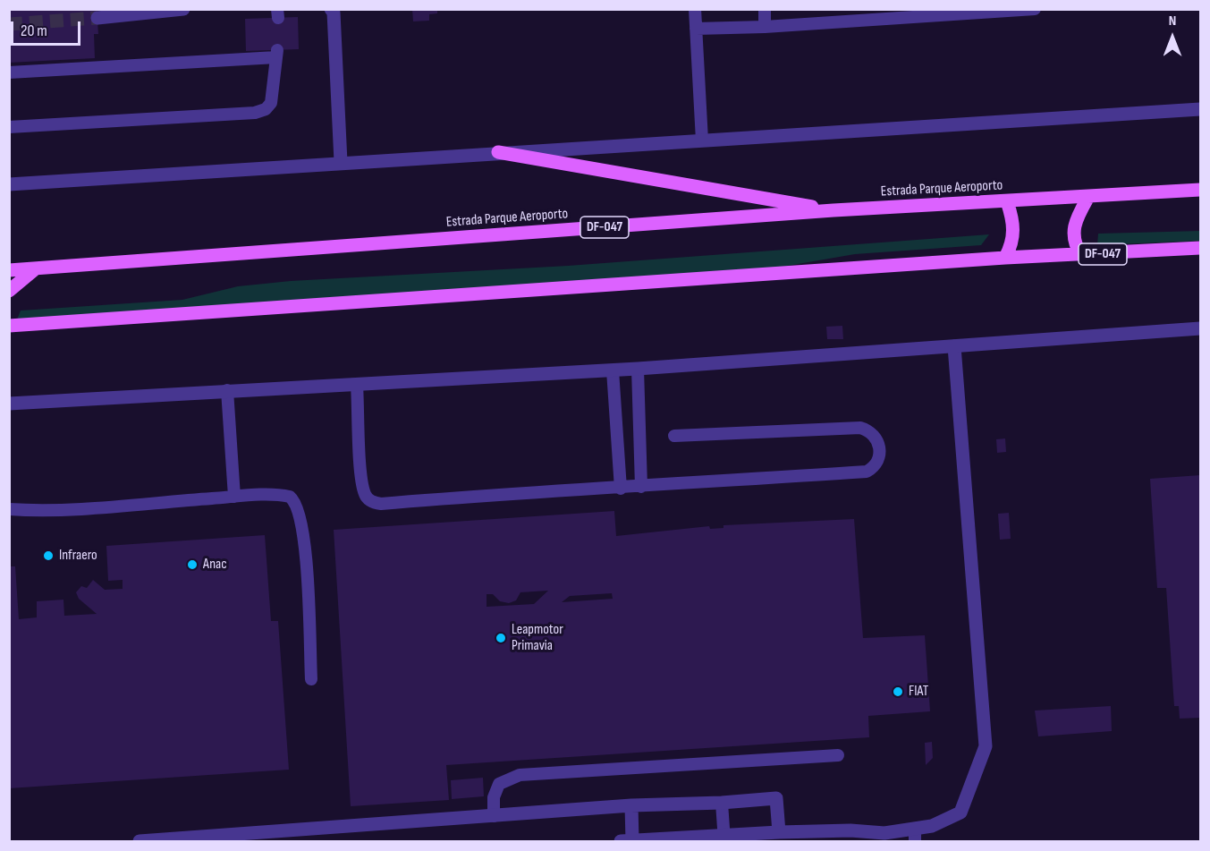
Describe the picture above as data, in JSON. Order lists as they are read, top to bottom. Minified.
{"streets":{"main road":["Estrada Parque Aeroporto","DF-047"]},"places":["Infraero","Anac","Leapmotor Primavia","FIAT"],"scale_bar":"20 m","north":"top"}
